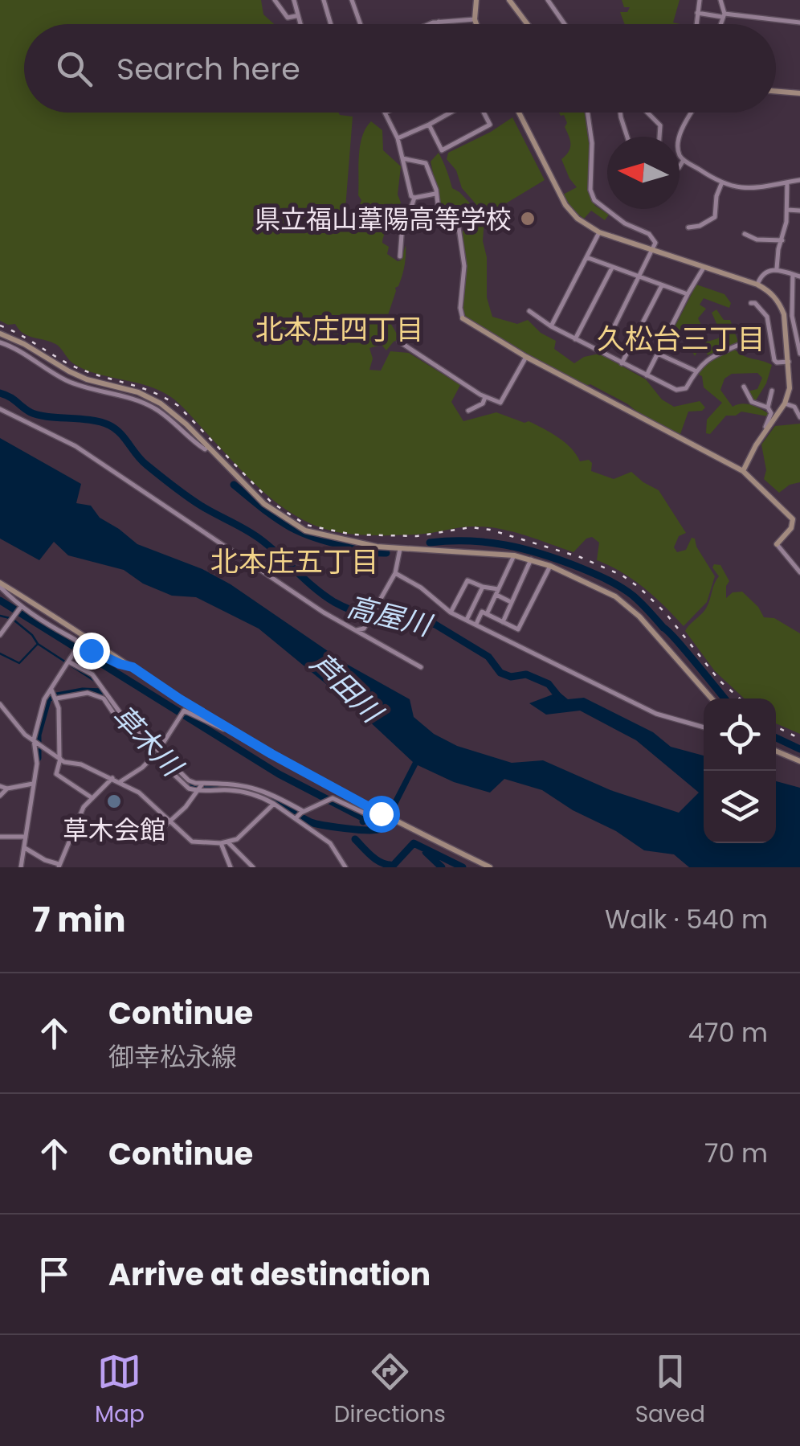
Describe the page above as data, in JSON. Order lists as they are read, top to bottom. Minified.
{"districts":["北本庄四丁目","久松台三丁目","北本庄五丁目"],"water":["高屋川","芦田川","草木川"],"places":["県立福山葦陽高等学校","草木会館"],"north":"left","page":{"search":"Search here","heading":["7 min","Walk · 540 m"],"list":[["Continue","御幸松永線","470 m"],["Continue","70 m"],"Arrive at destination"],"nav":["Map","Directions","Saved"]}}
